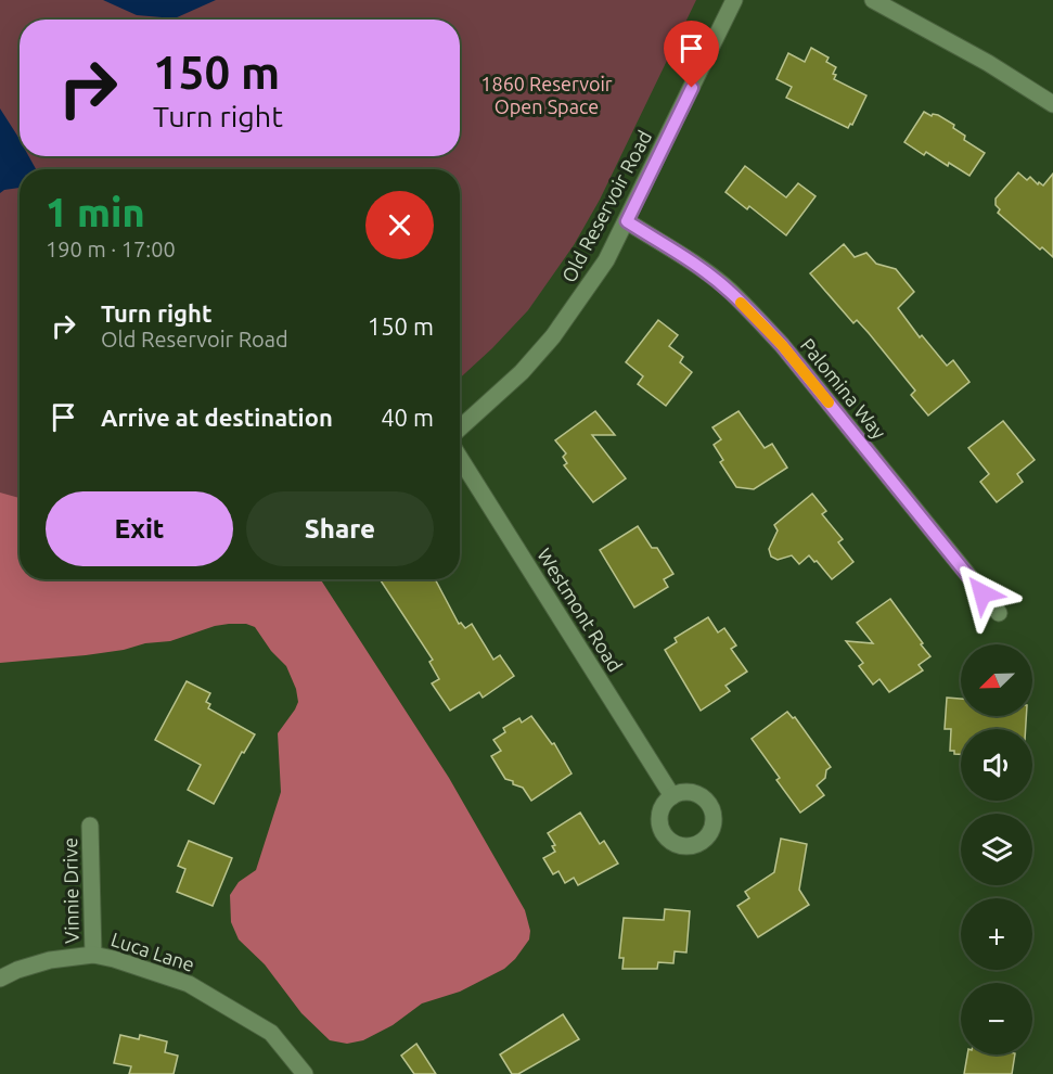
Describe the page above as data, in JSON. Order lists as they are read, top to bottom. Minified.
{"streets":{"street":["Old Reservoir Road","Palomina Way","Westmont Road","Vinnie Drive","Luca Lane"]},"crossings":[["Old Reservoir Road","Palomina Way"],["Vinnie Drive","Luca Lane"]],"parks":["1860 Reservoir Open Space"],"north":"bottom left","page":{"turn":["150 m","Turn right"],"heading":["1 min","190 m · 17:00"],"list":[{"name":"Turn right","note":"Old Reservoir Road","value":"150 m"},{"name":"Arrive at destination","value":"40 m"}],"buttons":["Exit","Share"],"map_buttons":["+","−"]}}
